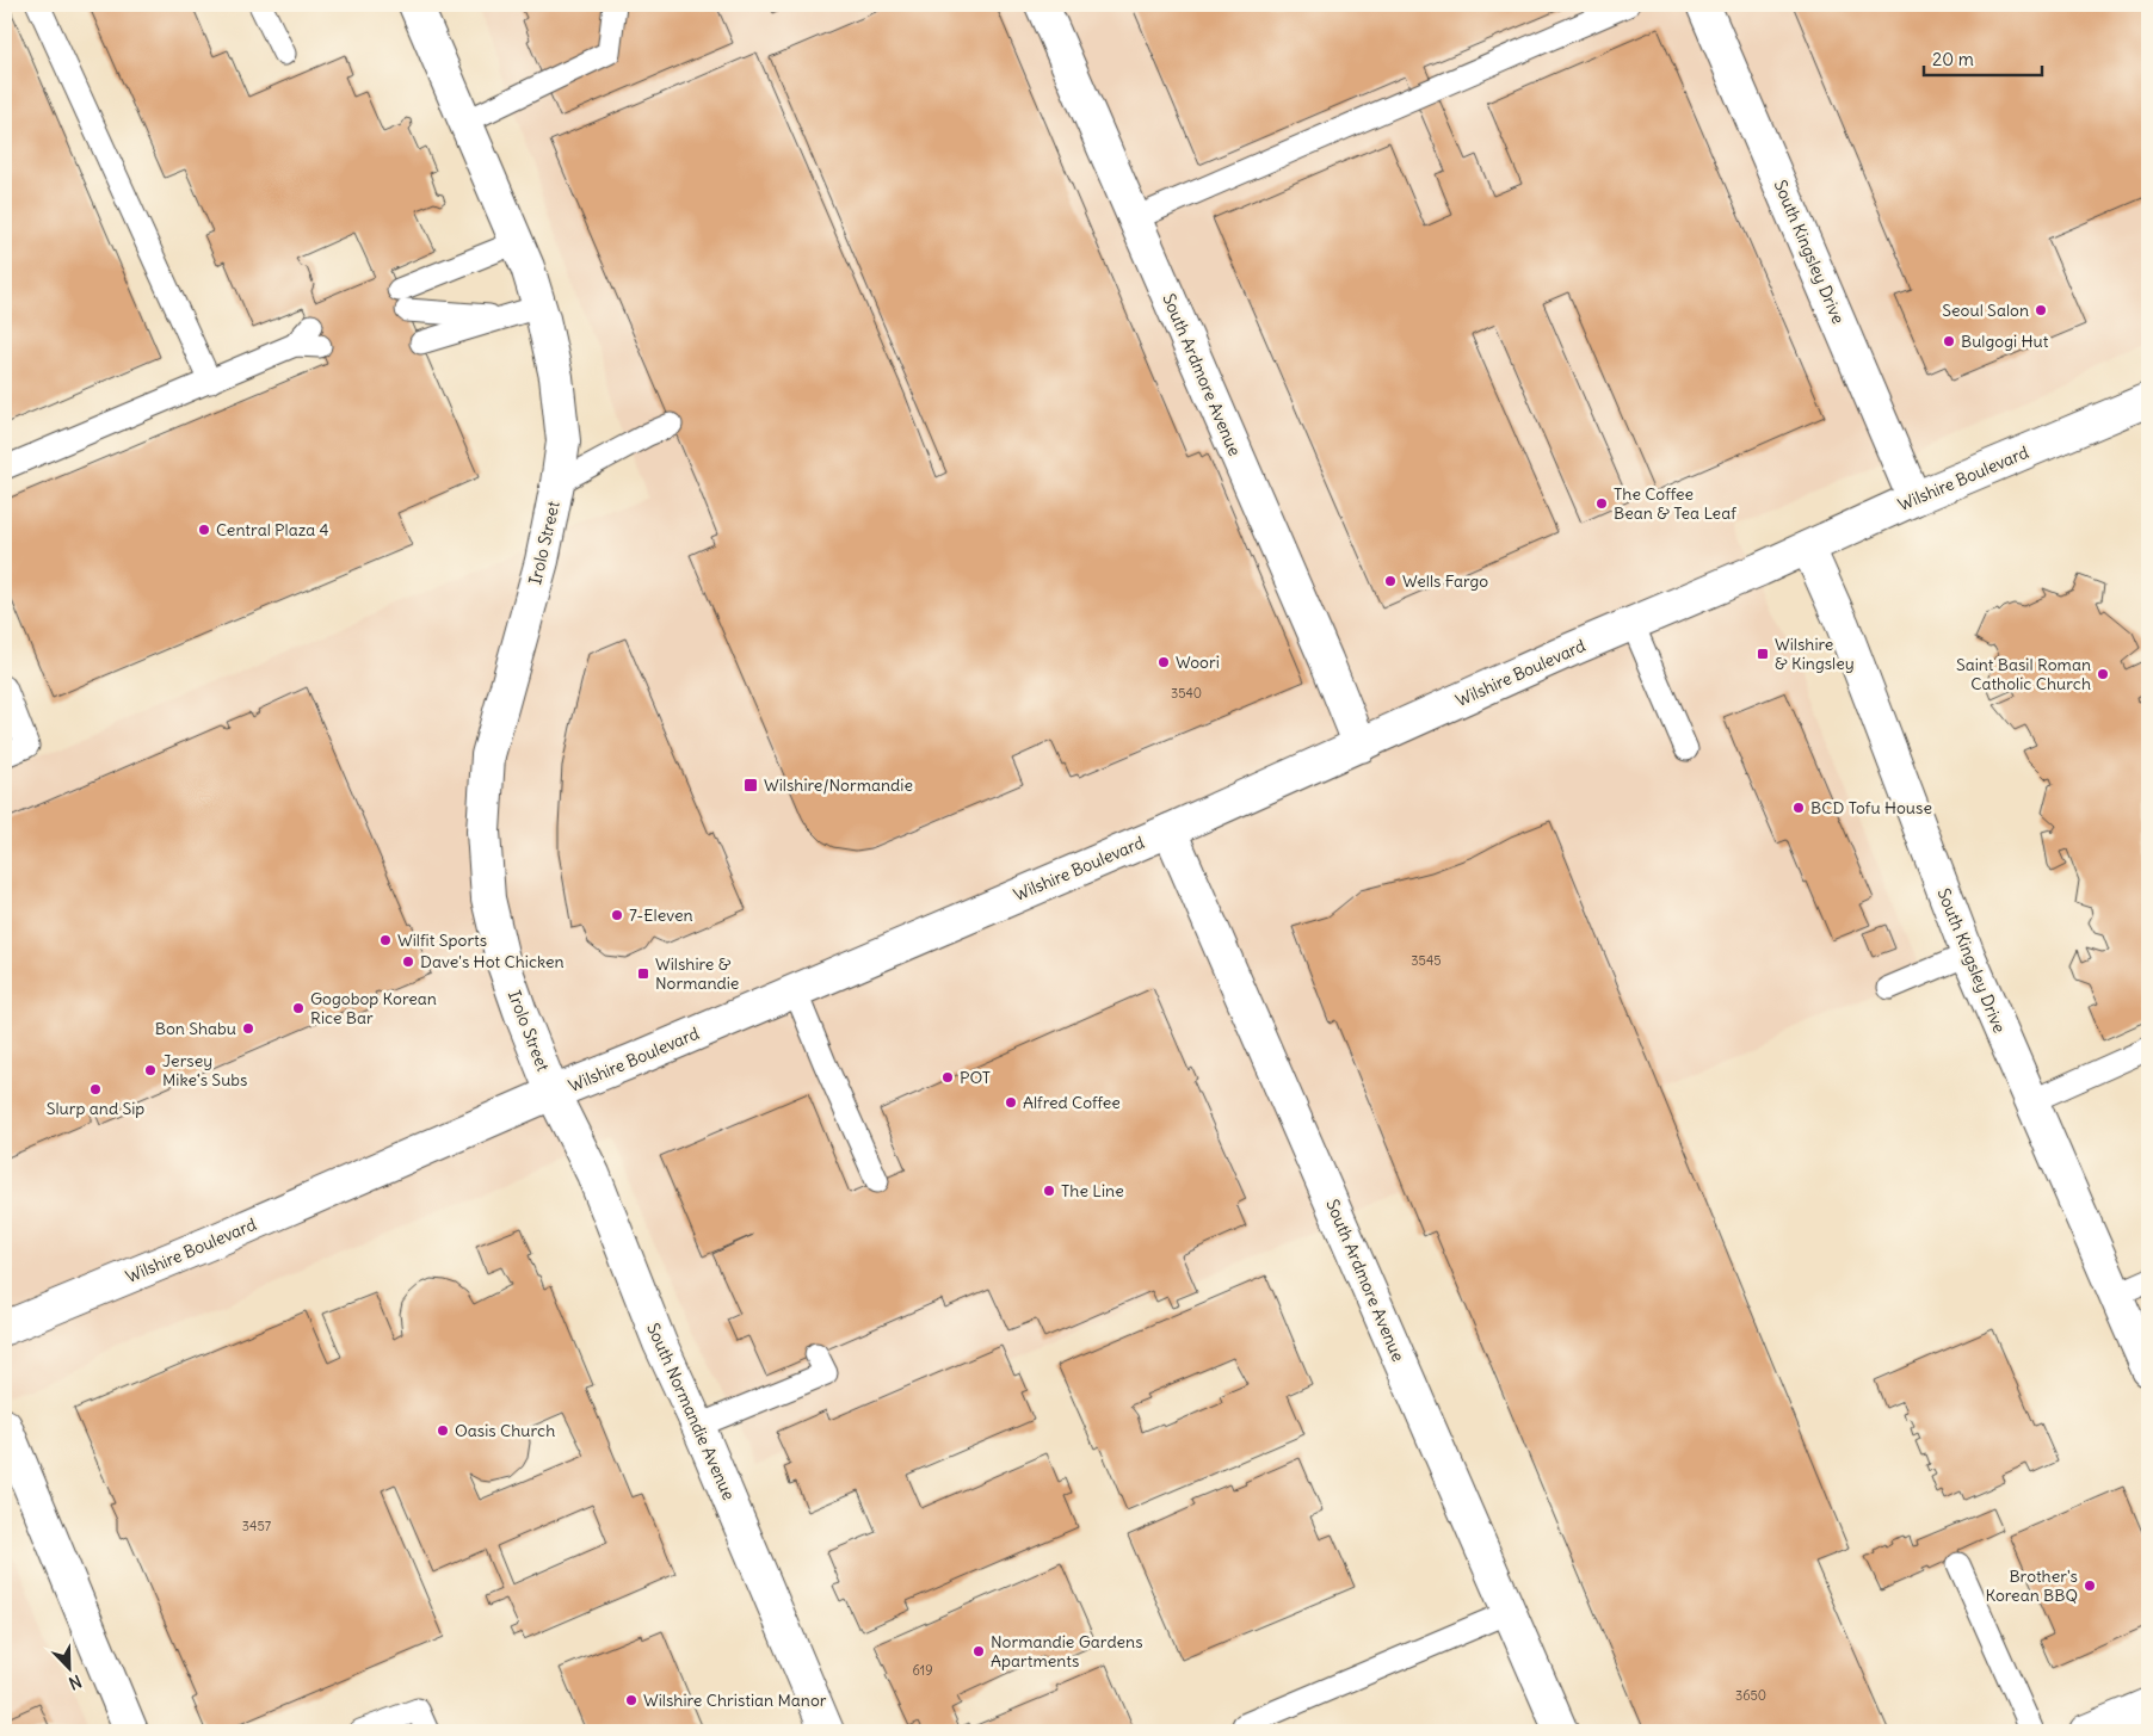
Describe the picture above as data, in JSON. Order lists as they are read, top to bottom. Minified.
{"streets":{"main road":["South Kingsley Drive","South Ardmore Avenue","Wilshire Boulevard","Irolo Street","South Normandie Avenue"]},"crossings":[["South Kingsley Drive","Wilshire Boulevard"],["South Ardmore Avenue","Wilshire Boulevard"],["Wilshire Boulevard","Irolo Street"],["Wilshire Boulevard","South Normandie Avenue"],["Irolo Street","South Normandie Avenue"]],"places":{"other":["Seoul Salon","Bulgogi Hut","The Coffee Bean & Tea Leaf","Central Plaza 4","Wells Fargo","Woori","Saint Basil Roman Catholic Church","BCD Tofu House","7-Eleven","Wilfit Sports","Dave's Hot Chicken","Gogobop Korean Rice Bar","Bon Shabu","Jersey Mike's Subs","POT","Slurp and Sip","Alfred Coffee","The Line","Oasis Church","Brother's Korean BBQ","Normandie Gardens Apartments","Wilshire Christian Manor"],"transit":["Wilshire & Kingsley","Wilshire/Normandie","Wilshire & Normandie"]},"house_numbers":["3540","3545","3457","619","3650"],"scale_bar":"20 m","north":"bottom right"}
